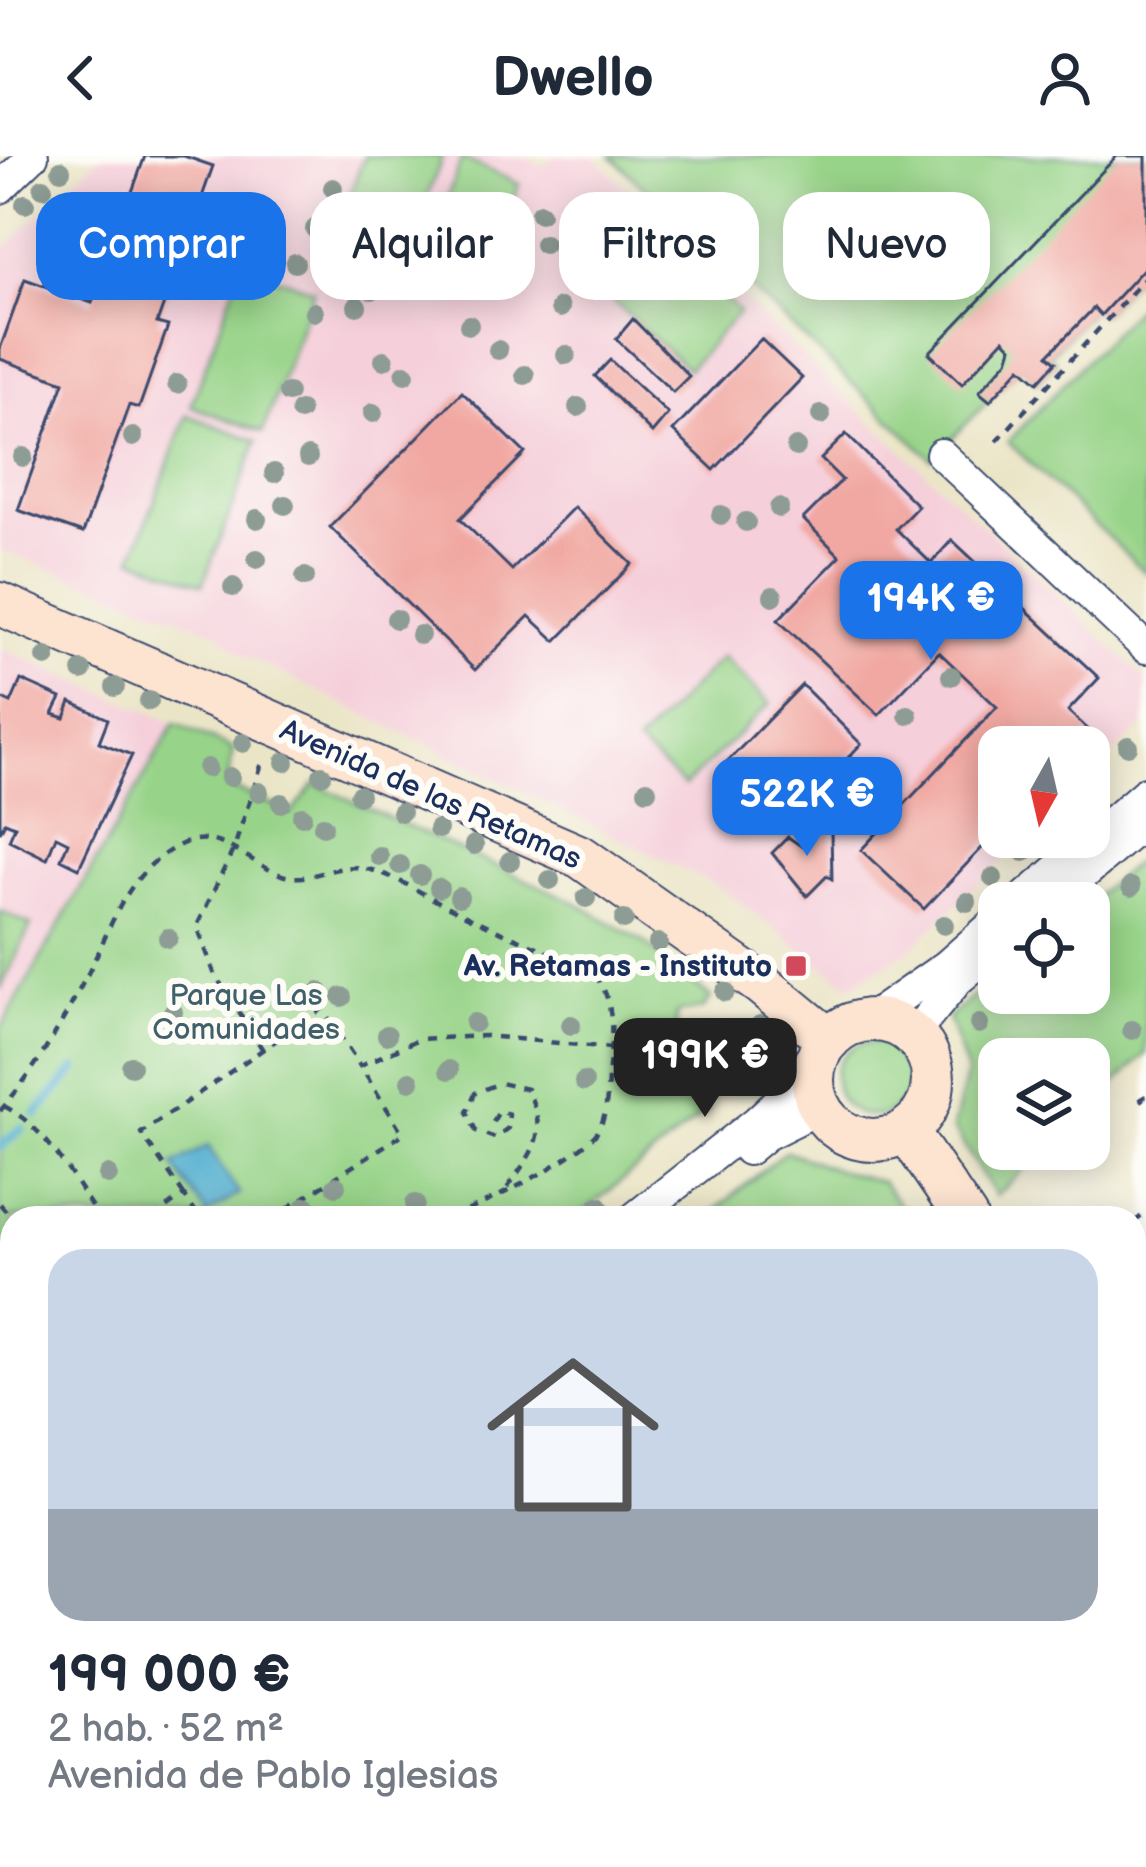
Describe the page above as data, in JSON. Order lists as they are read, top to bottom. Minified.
{"streets":{"street":["Avenida de las Retamas"]},"parks":["Parque Las Comunidades"],"places":{"transit":["Av. Retamas - Instituto"]},"north":"bottom","page":{"header":"Dwello","chip":["Comprar","Alquilar","Filtros","Nuevo"],"price":["194K €","522K €","199K €"],"list":[{"name":"199 000 €","note":"2 hab. · 52 m² · Avenida de Pablo Iglesias"}]}}
